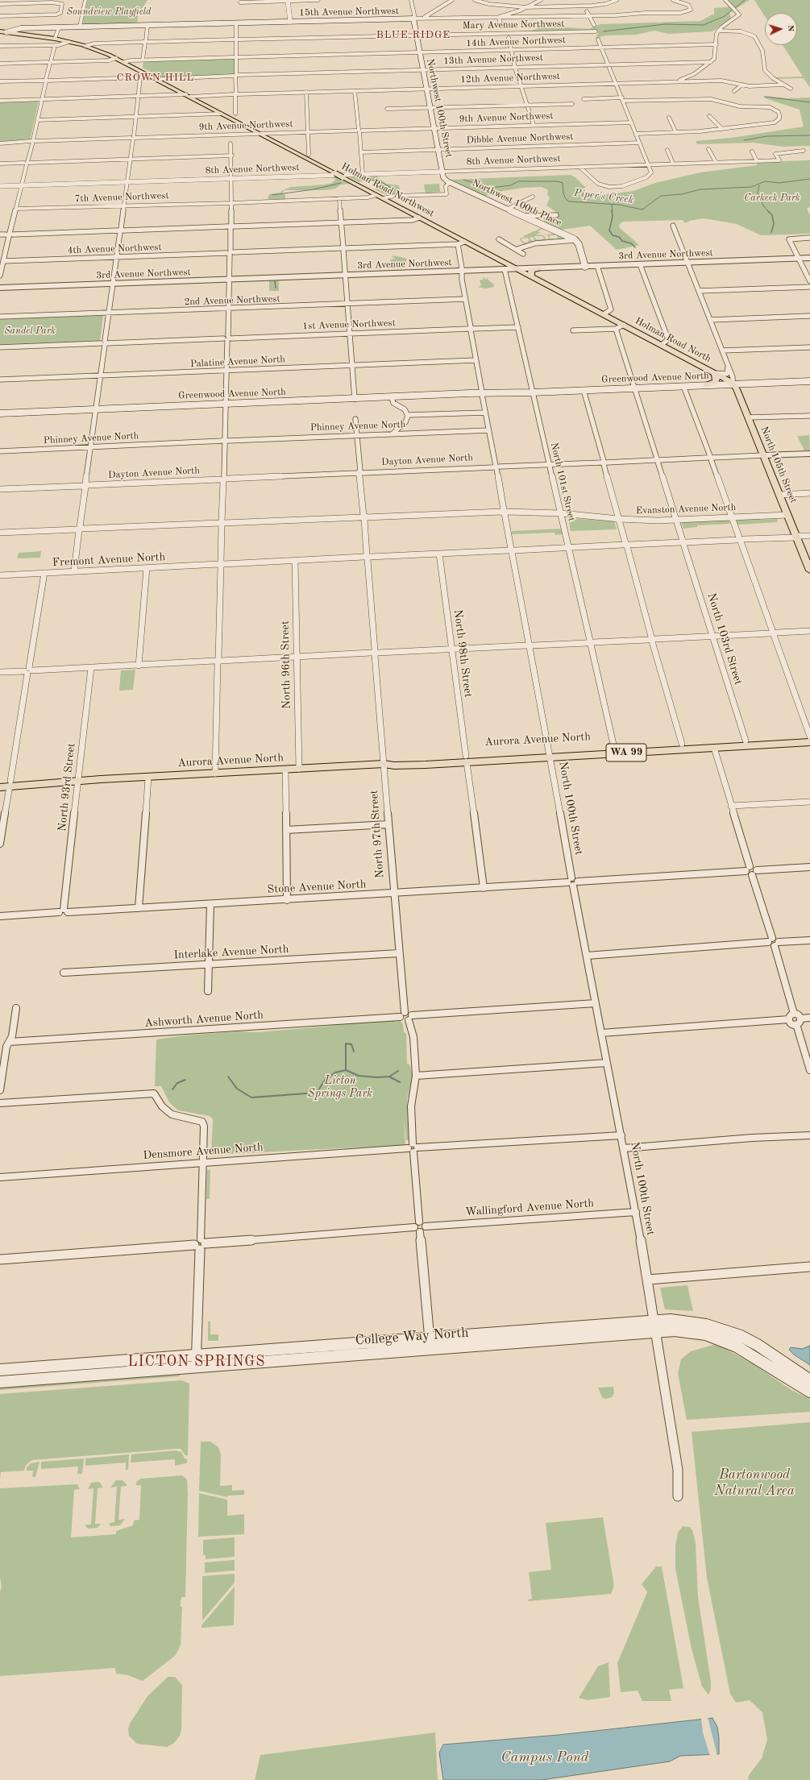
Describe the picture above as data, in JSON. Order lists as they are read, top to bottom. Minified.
{"streets":{"highway":["Aurora Avenue North","WA 99"],"main road":["15th Avenue Northwest","Northwest 100th Street","Holman Road Northwest","Northwest 100th Place","Holman Road North","Greenwood Avenue North","North 105th Street"],"street":["Mary Avenue Northwest","14th Avenue Northwest","13th Avenue Northwest","12th Avenue Northwest","9th Avenue Northwest","Dibble Avenue Northwest","8th Avenue Northwest","7th Avenue Northwest","4th Avenue Northwest","3rd Avenue Northwest","2nd Avenue Northwest","1st Avenue Northwest","Palatine Avenue North","Phinney Avenue North","Dayton Avenue North","North 101st Street","Evanston Avenue North","Fremont Avenue North","North 103rd Street","North 98th Street","North 96th Street","North 93rd Street","North 100th Street","North 97th Street","Stone Avenue North","Interlake Avenue North","Ashworth Avenue North","Densmore Avenue North","Wallingford Avenue North","College Way North"]},"crossings":[["15th Avenue Northwest","Northwest 100th Street"],["15th Avenue Northwest","Holman Road Northwest"],["Mary Avenue Northwest","Northwest 100th Street"],["Mary Avenue Northwest","Holman Road Northwest"],["14th Avenue Northwest","Northwest 100th Street"],["14th Avenue Northwest","Holman Road Northwest"],["13th Avenue Northwest","Northwest 100th Street"],["13th Avenue Northwest","Holman Road Northwest"],["12th Avenue Northwest","Northwest 100th Street"],["12th Avenue Northwest","Holman Road Northwest"],["Northwest 100th Street","9th Avenue Northwest"],["Northwest 100th Street","Dibble Avenue Northwest"],["Northwest 100th Street","8th Avenue Northwest"],["Northwest 100th Street","Northwest 100th Place"],["9th Avenue Northwest","Holman Road Northwest"],["Holman Road Northwest","7th Avenue Northwest"],["Holman Road Northwest","4th Avenue Northwest"],["Holman Road Northwest","3rd Avenue Northwest"],["Holman Road Northwest","Holman Road North"],["3rd Avenue Northwest","North 105th Street"],["3rd Avenue Northwest","North 101st Street"],["1st Avenue Northwest","North 101st Street"],["1st Avenue Northwest","North 100th Street"],["Holman Road North","Greenwood Avenue North"],["Holman Road North","North 105th Street"],["Palatine Avenue North","North 100th Street"],["Greenwood Avenue North","North 105th Street"],["Greenwood Avenue North","North 101st Street"],["Greenwood Avenue North","North 103rd Street"],["Greenwood Avenue North","North 100th Street"],["Phinney Avenue North","North 100th Street"],["Phinney Avenue North","North 97th Street"],["Dayton Avenue North","North 105th Street"],["Dayton Avenue North","North 101st Street"],["Dayton Avenue North","North 103rd Street"],["Dayton Avenue North","North 100th Street"],["Dayton Avenue North","North 97th Street"],["North 105th Street","Evanston Avenue North"],["North 105th Street","Fremont Avenue North"],["North 101st Street","Evanston Avenue North"],["North 101st Street","Fremont Avenue North"],["North 101st Street","Aurora Avenue North"],["Evanston Avenue North","North 103rd Street"],["Evanston Avenue North","North 100th Street"],["Evanston Avenue North","North 97th Street"],["Fremont Avenue North","North 103rd Street"],["Fremont Avenue North","North 98th Street"],["Fremont Avenue North","North 96th Street"],["Fremont Avenue North","North 100th Street"],["Fremont Avenue North","North 97th Street"],["North 103rd Street","Aurora Avenue North"],["North 98th Street","Aurora Avenue North"],["North 98th Street","Stone Avenue North"],["North 96th Street","Aurora Avenue North"],["Aurora Avenue North","North 93rd Street"],["Aurora Avenue North","North 100th Street"],["Aurora Avenue North","North 97th Street"],["North 93rd Street","Stone Avenue North"],["North 100th Street","Stone Avenue North"],["North 100th Street","Densmore Avenue North"],["North 100th Street","Wallingford Avenue North"],["North 100th Street","College Way North"],["North 97th Street","Stone Avenue North"],["North 97th Street","Interlake Avenue North"],["North 97th Street","Ashworth Avenue North"]],"districts":["BLUE RIDGE","CROWN HILL","LICTON SPRINGS"],"water":["Piper's Creek","Campus Pond"],"parks":["Soundview Playfield","Carkeek Park","Sandel Park","Licton Springs Park","Bartonwood Natural Area"],"north":"right"}
